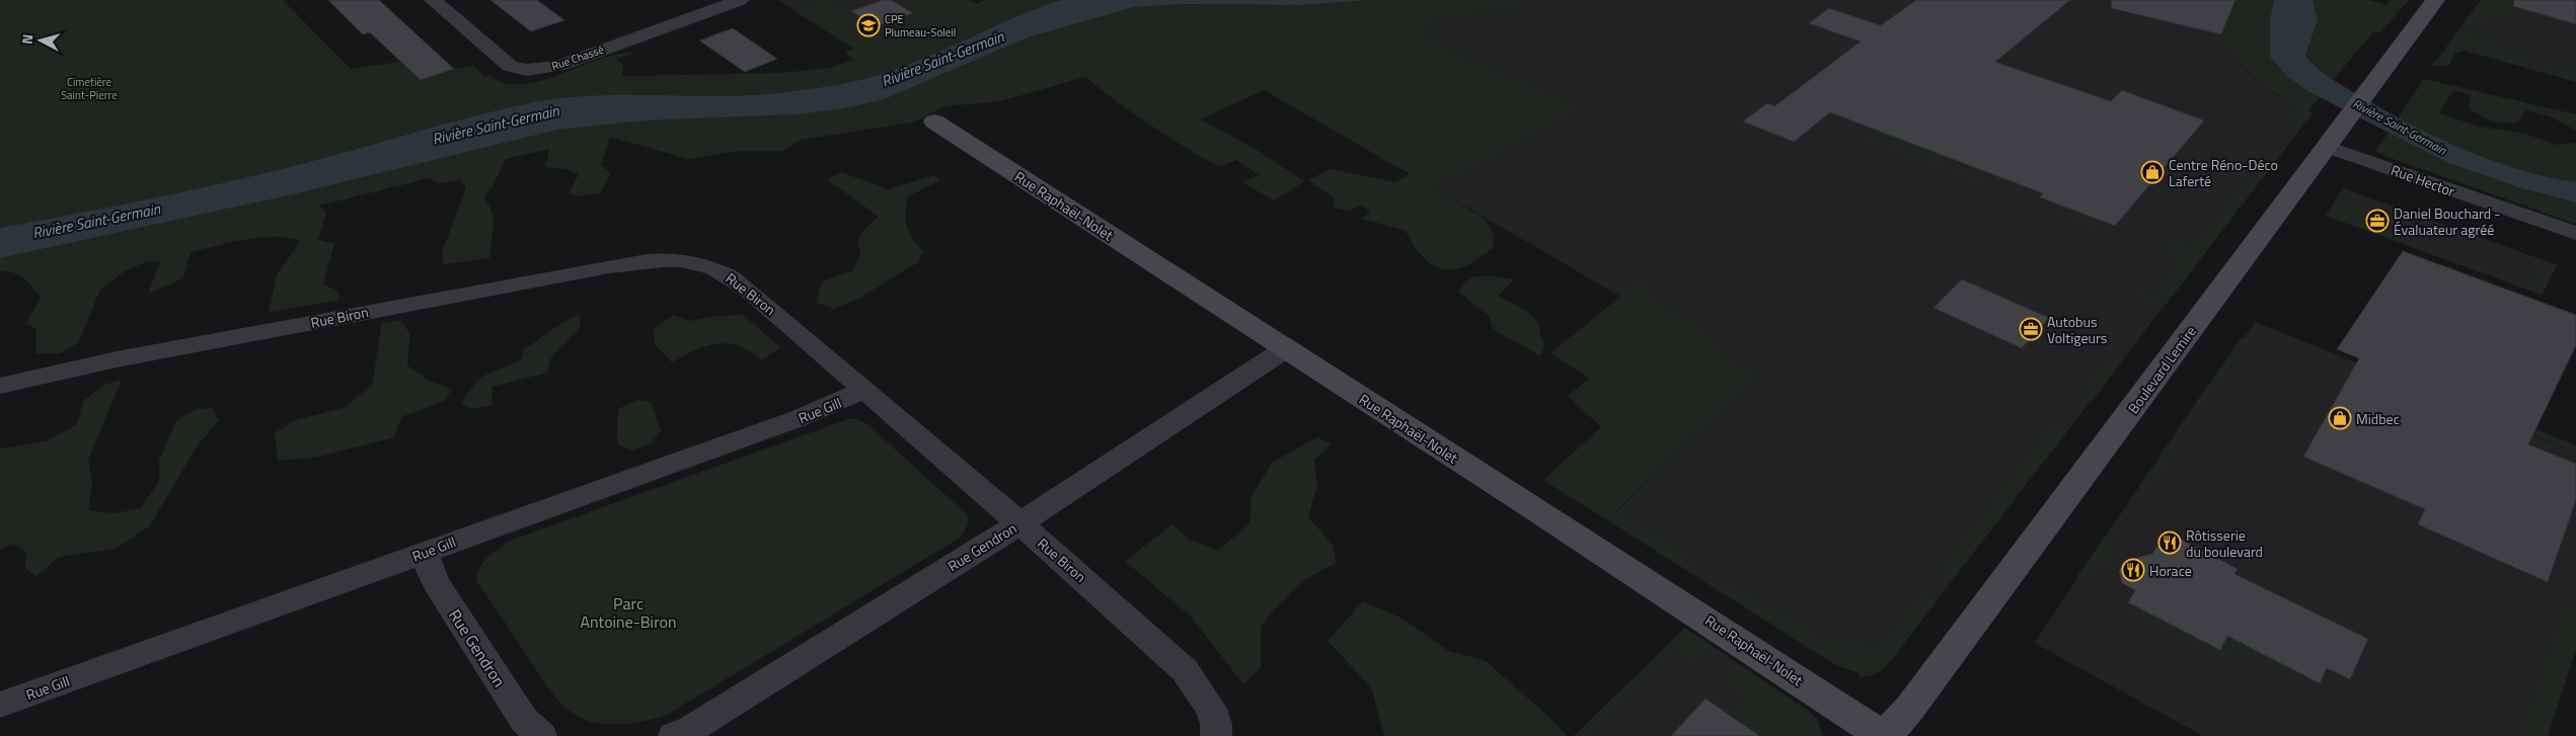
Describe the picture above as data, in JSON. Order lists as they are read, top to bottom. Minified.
{"streets":{"main road":["Rue Raphaël-Nolet","Boulevard Lemire"],"street":["Rue Chassé","Rue Hector","Rue Biron","Rue Gill","Rue Gendron"]},"crossings":[["Rue Hector","Boulevard Lemire"],["Rue Raphaël-Nolet","Boulevard Lemire"],["Rue Raphaël-Nolet","Rue Gendron"],["Rue Biron","Rue Gill"],["Rue Biron","Rue Gendron"],["Rue Gill","Rue Gendron"]],"water":["Rivière Saint-Germain"],"parks":["Cimetière Saint-Pierre","Parc Antoine-Biron"],"places":{"school or university":["CPE Plumeau-Soleil"],"shop":["Centre Réno-Déco Laferté","Midbec"],"office":["Daniel Bouchard - Évaluateur agréé","Autobus Voltigeurs"],"restaurant":["Rôtisserie du boulevard","Horace"]},"north":"left"}
